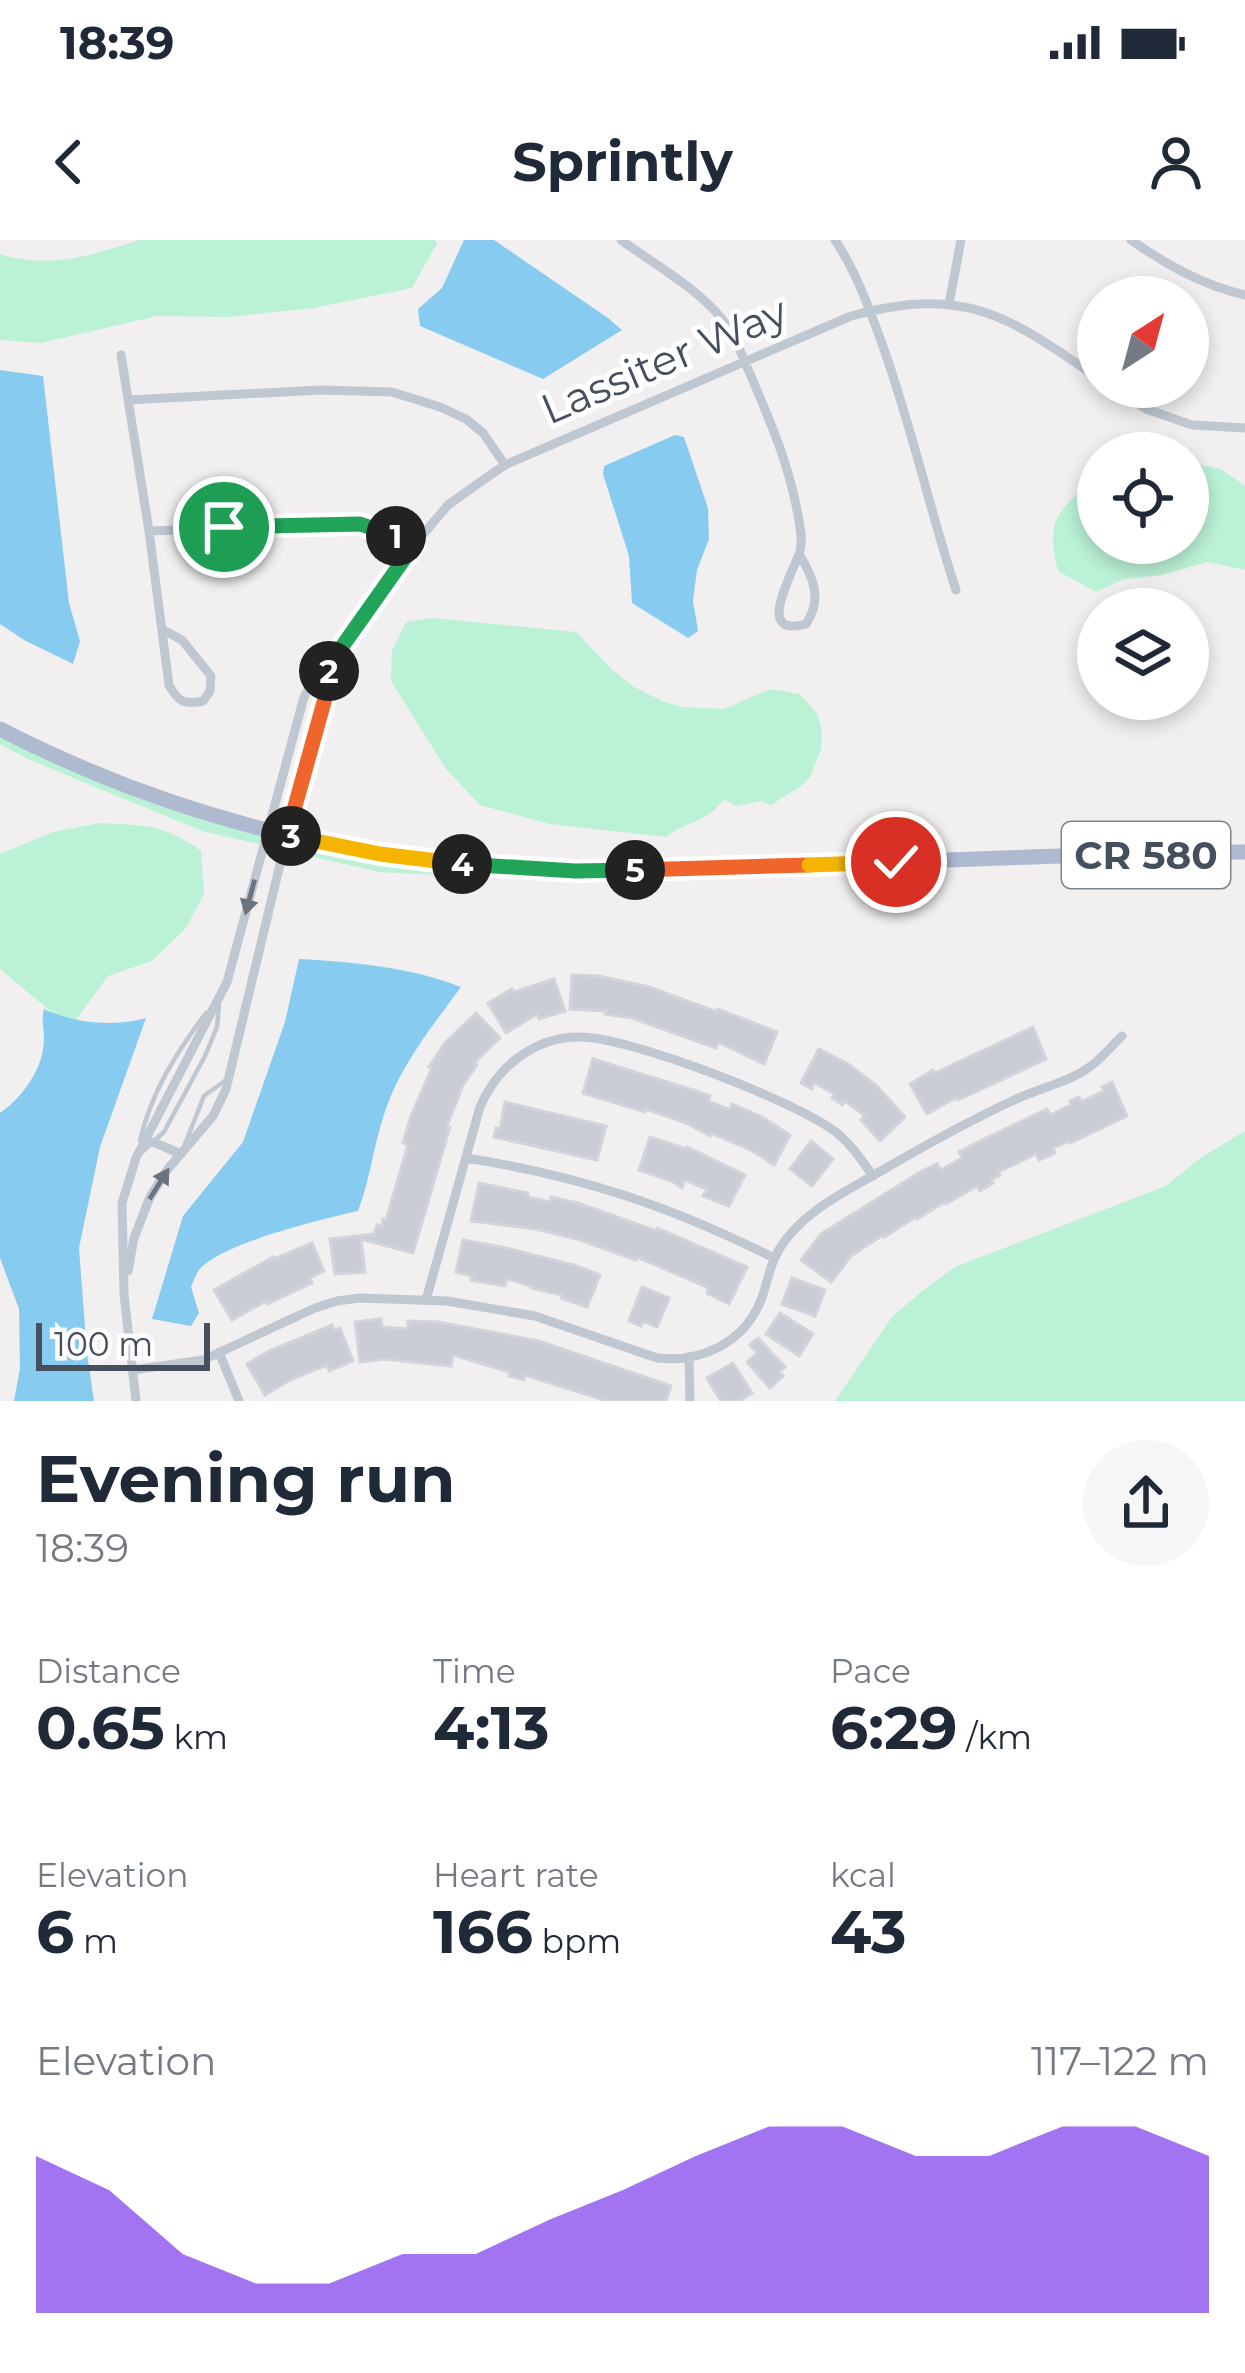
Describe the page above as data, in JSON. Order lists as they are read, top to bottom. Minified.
{"streets":{"main road":["CR 580"],"street":["Lassiter Way"]},"crossings":[["Lassiter Way","CR 580"]],"scale_bar":"100 m","north":"top right","page":{"status":"18:39","header":"Sprintly","pins":["1","2","3","4","5"],"scale":"100 m","heading":["Evening run","18:39"],"stats":[["Distance","0.65 km"],["Time","4:13"],["Pace","6:29 /km"],["Elevation","6 m"],["Heart rate","166 bpm"],["kcal","43"]],"chart":["Elevation","117–122 m"]}}
